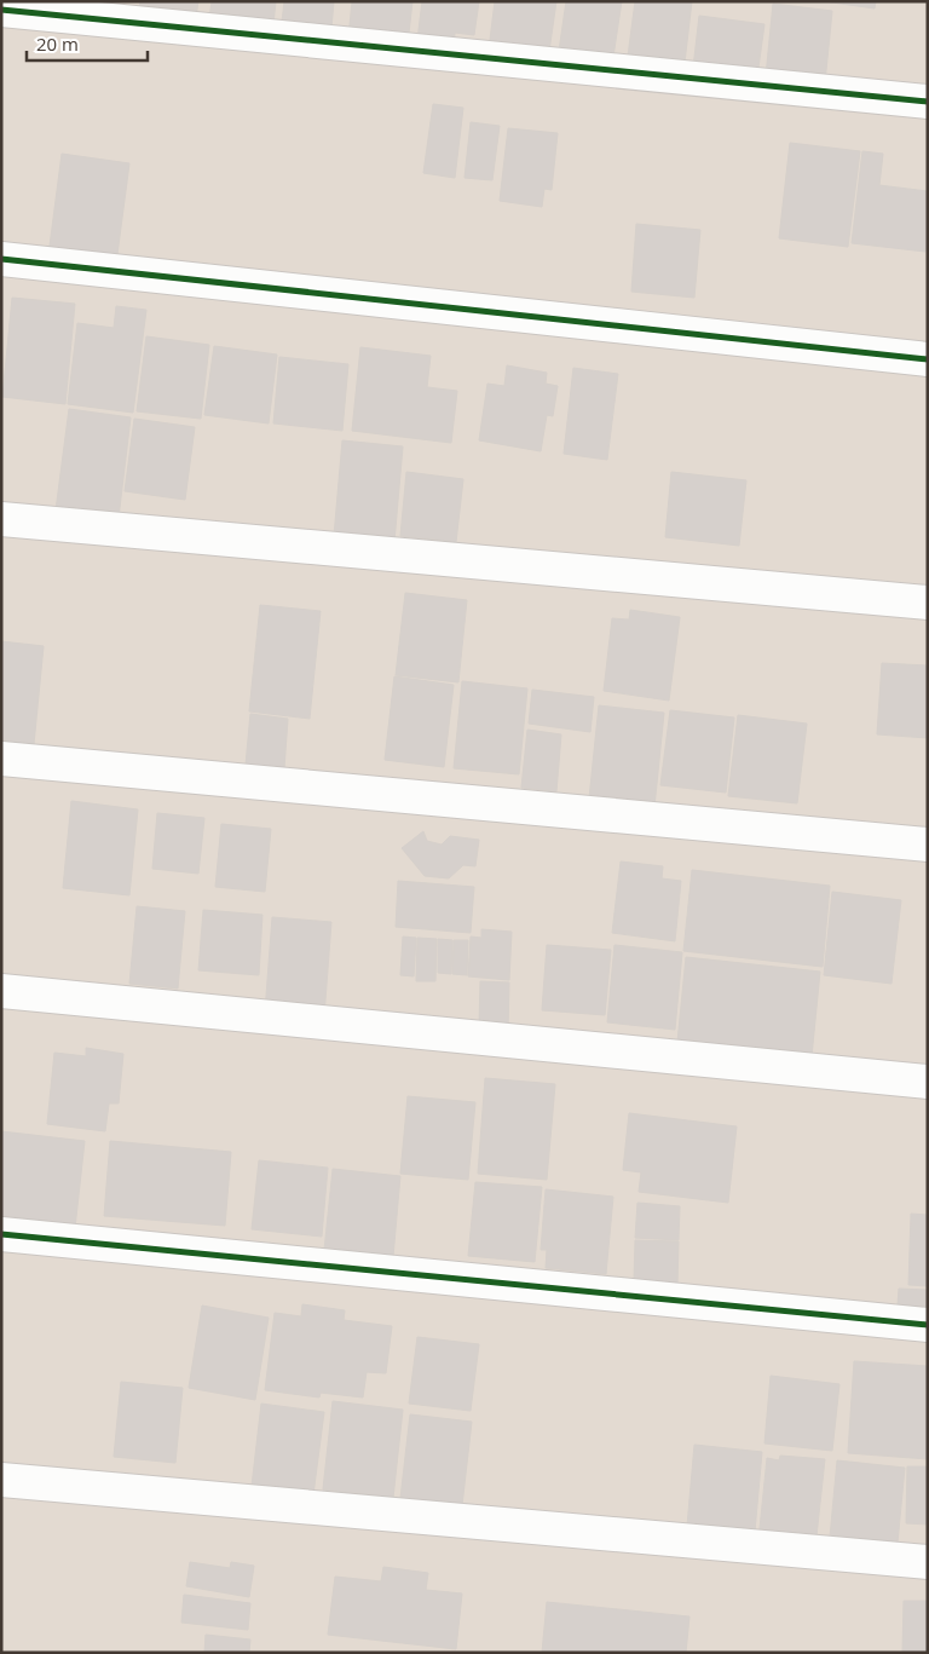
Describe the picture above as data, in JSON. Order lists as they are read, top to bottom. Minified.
{"scale_bar":"20 m"}
